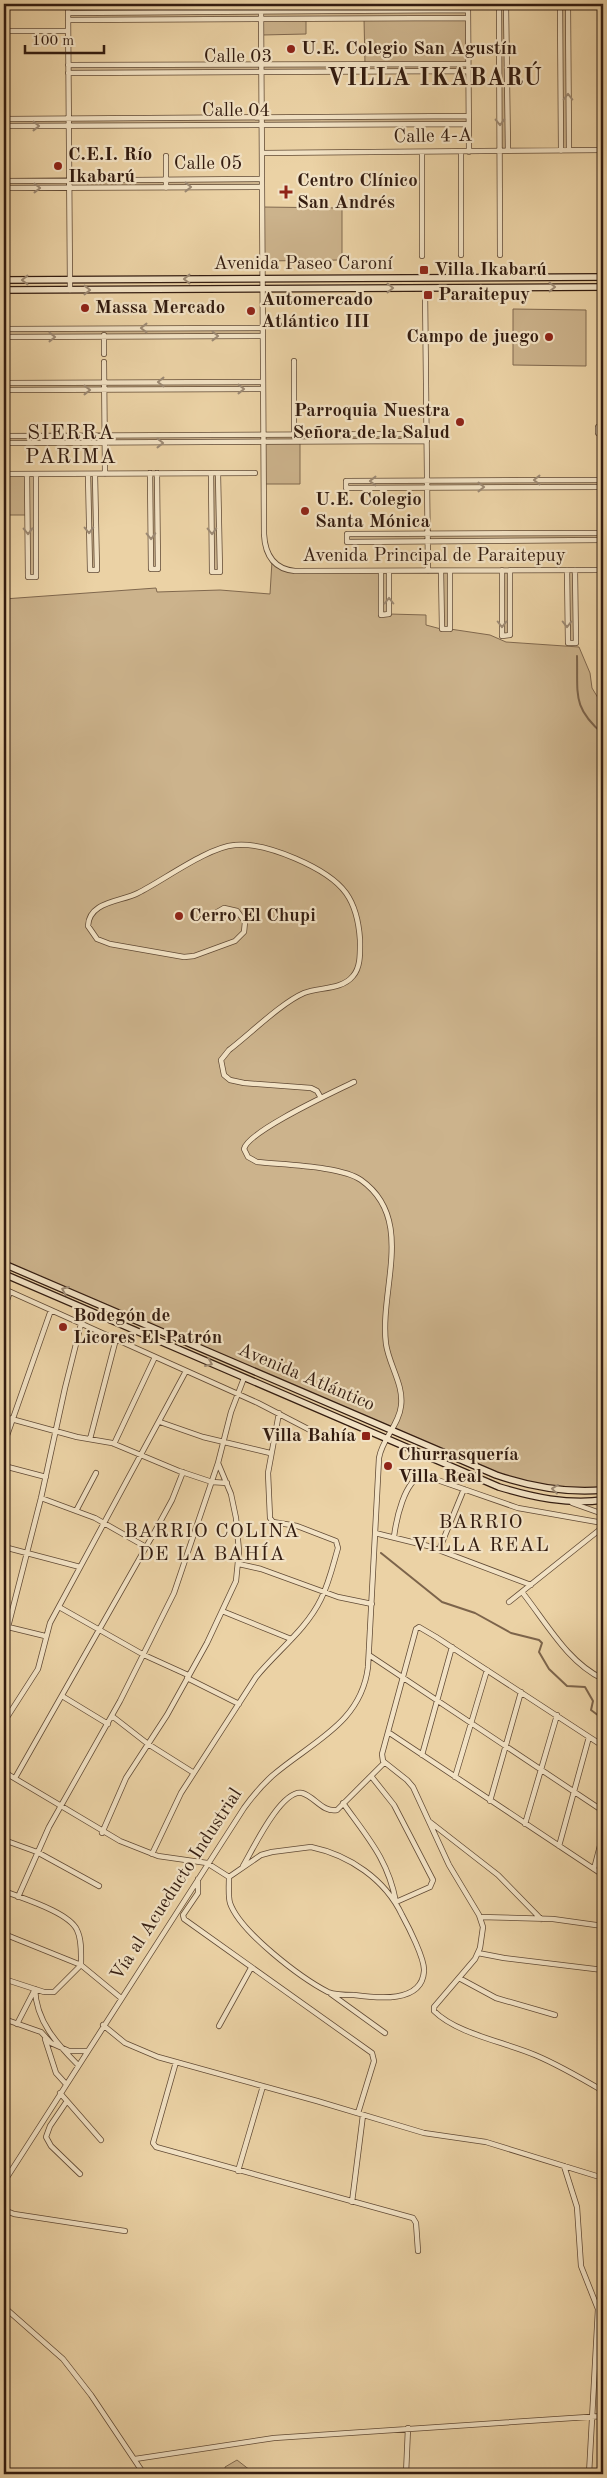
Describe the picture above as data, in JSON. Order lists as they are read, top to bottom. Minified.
{"streets":{"main road":["Avenida Paseo Caroní","Avenida Atlántico"],"street":["Calle 03","Calle 04","Calle 4-A","Calle 05","Avenida Principal de Paraitepuy","Vía al Acueducto Industrial"]},"crossings":[["Calle 03","Avenida Principal de Paraitepuy"],["Calle 04","Avenida Principal de Paraitepuy"],["Calle 4-A","Avenida Principal de Paraitepuy"],["Calle 05","Avenida Principal de Paraitepuy"],["Avenida Paseo Caroní","Avenida Principal de Paraitepuy"],["Avenida Atlántico","Vía al Acueducto Industrial"]],"districts":["VILLA IKABARÚ","SIERRA PARIMA","BARRIO VILLA REAL","BARRIO COLINA DE LA BAHÍA"],"places":{"other":["U.E. Colegio San Agustín","C.E.I. Río Ikabarú","Massa Mercado","Automercado Atlántico III","Campo de juego","Parroquia Nuestra Señora de la Salud","U.E. Colegio Santa Mónica","Cerro El Chupi","Bodegón de Licores El Patrón","Churrasquería Villa Real"],"health":["Centro Clínico San Andrés"],"transit":["Villa Ikabarú","Paraitepuy","Villa Bahía"]},"scale_bar":"100 m"}
